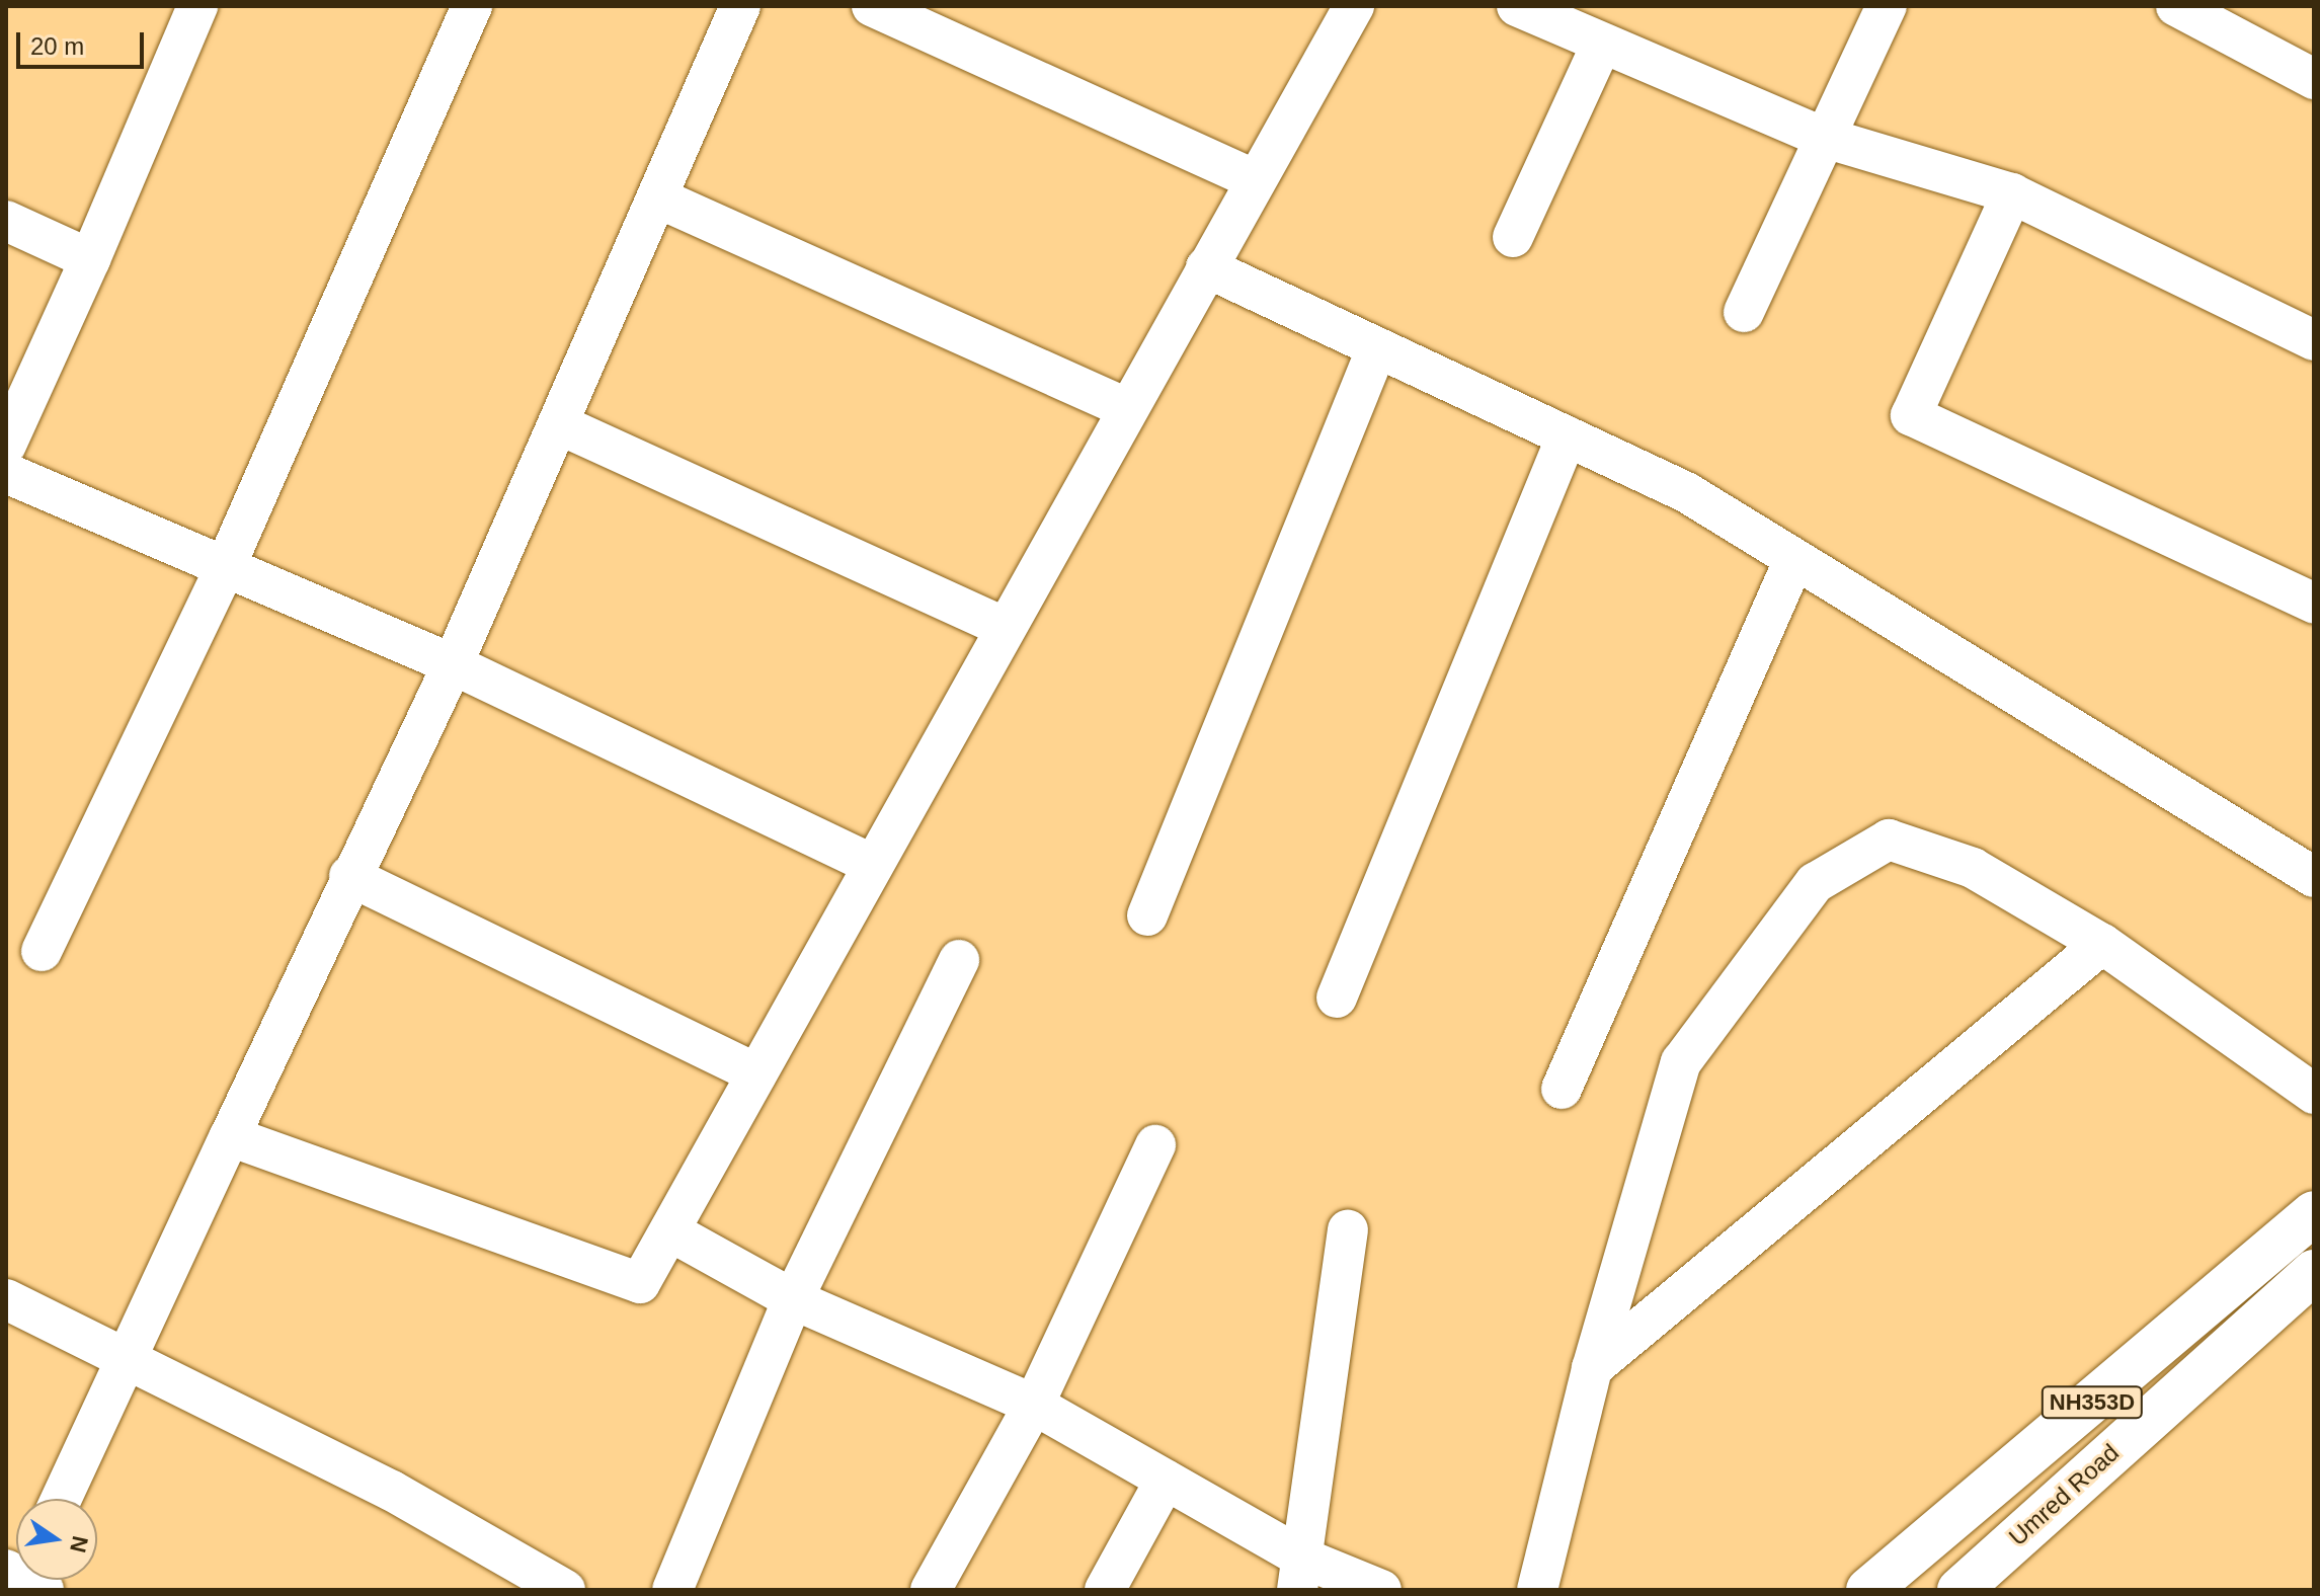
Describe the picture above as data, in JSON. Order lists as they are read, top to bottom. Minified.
{"streets":{"highway":["NH353D","Umred Road"]},"scale_bar":"20 m","north":"right"}
